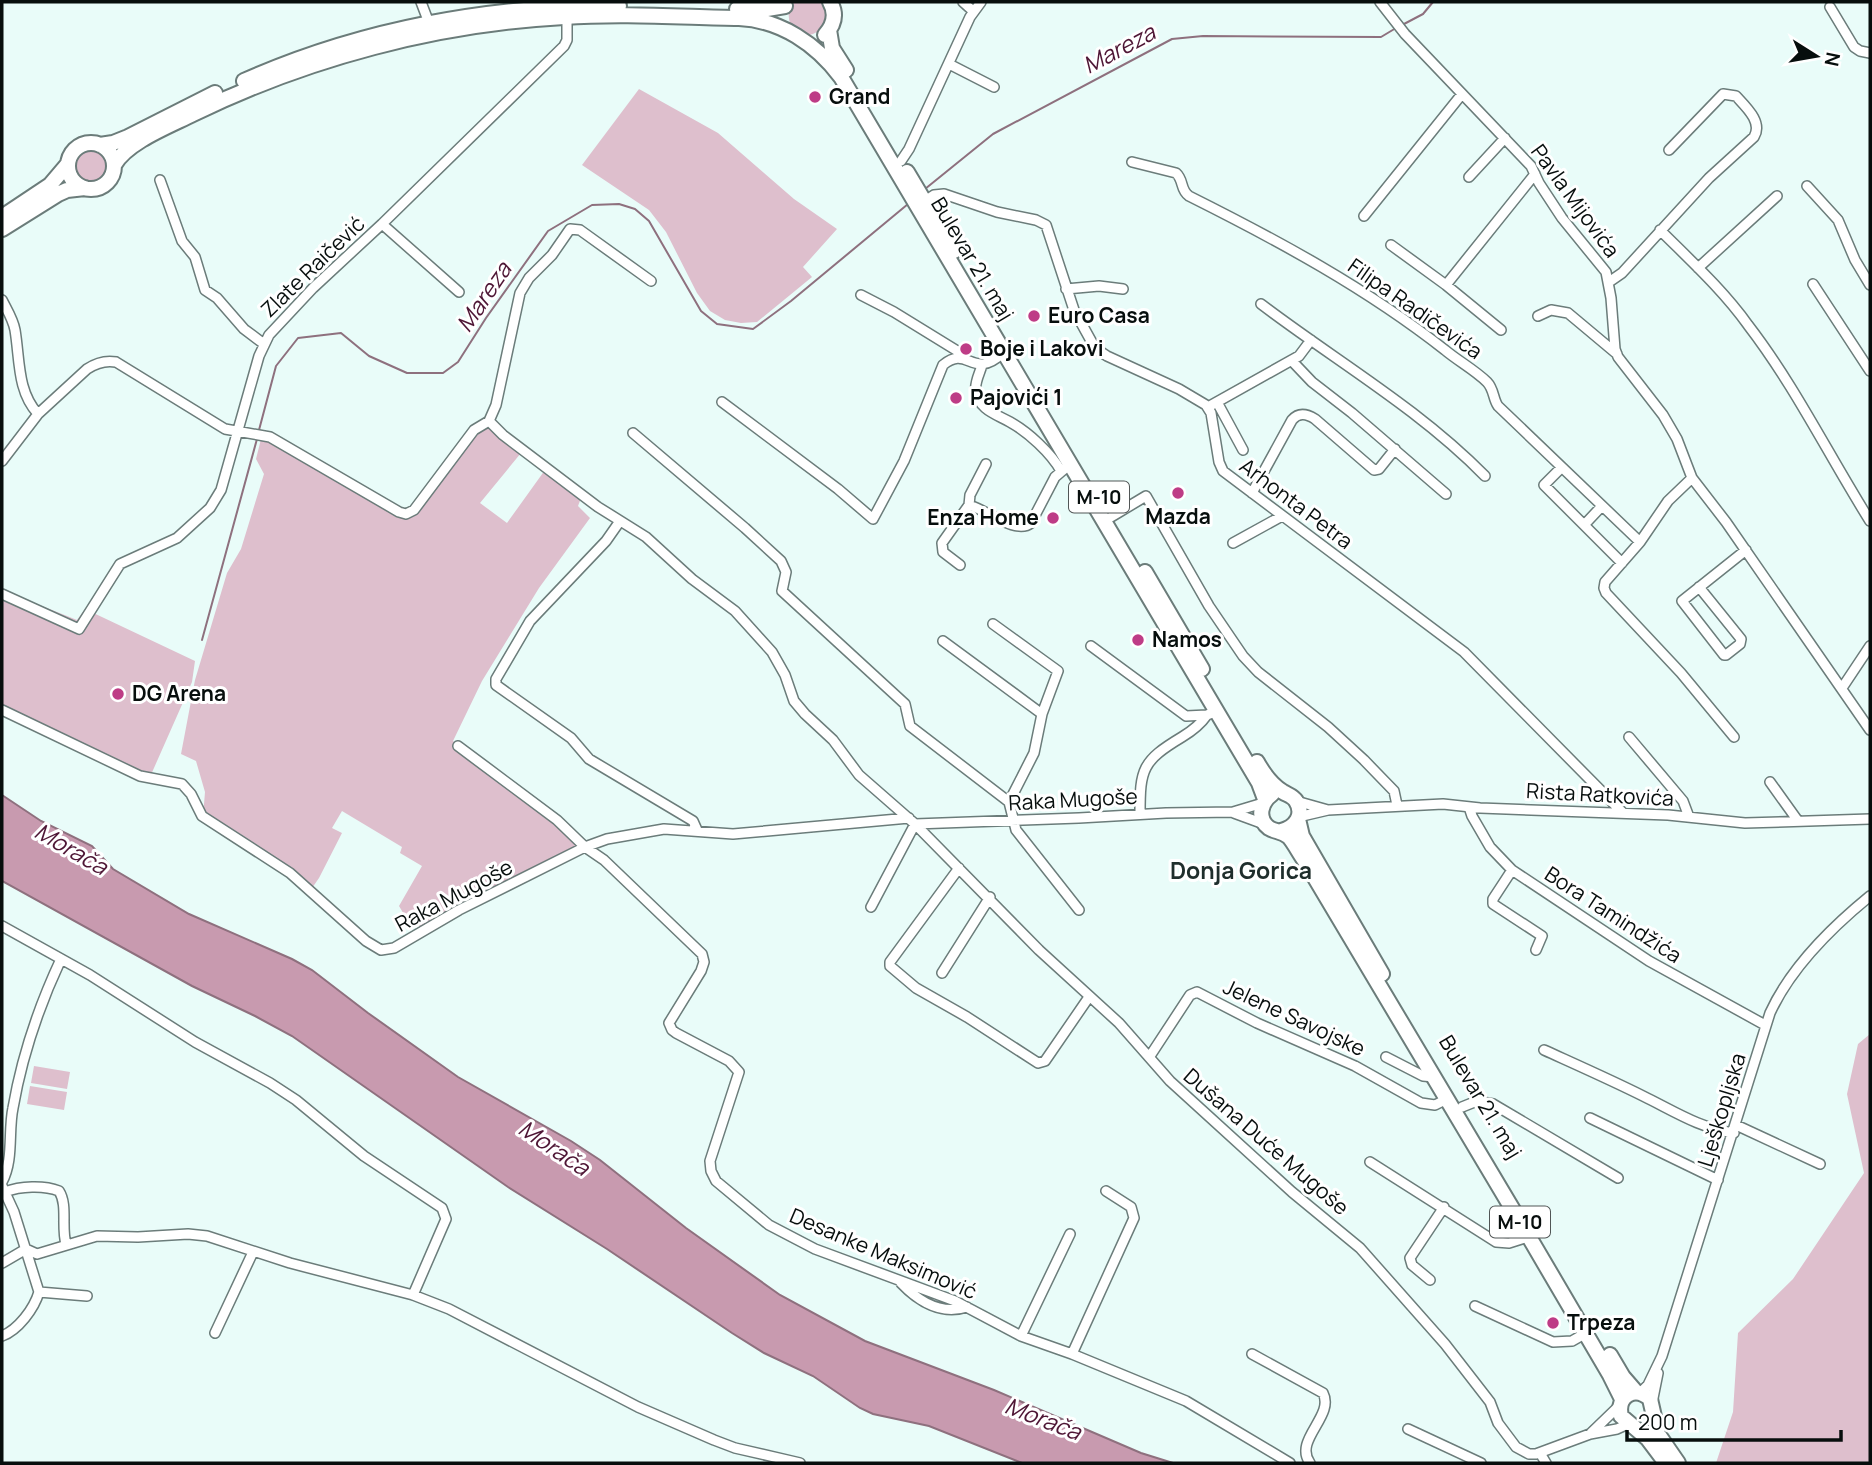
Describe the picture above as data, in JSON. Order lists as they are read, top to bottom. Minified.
{"streets":{"main road":["Bulevar 21. maj","M-10"],"street":["Pavla Mijovića","Zlate Raičević","Filipa Radičevića","Arhonta Petra","Rista Ratkovića","Raka Mugoše","Bora Tamindžića","Jelene Savojske","Lješkopljska","Dušana Duće Mugoše","Desanke Maksimović"]},"crossings":[["Bulevar 21. maj","Zlate Raičević"],["Bulevar 21. maj","M-10"],["Bulevar 21. maj","Rista Ratkovića"],["Bulevar 21. maj","Raka Mugoše"],["Bulevar 21. maj","Jelene Savojske"],["Bulevar 21. maj","Lješkopljska"],["Arhonta Petra","Rista Ratkovića"],["Rista Ratkovića","Raka Mugoše"],["Rista Ratkovića","Bora Tamindžića"],["Raka Mugoše","Dušana Duće Mugoše"],["Raka Mugoše","Desanke Maksimović"],["Bora Tamindžića","Lješkopljska"],["Jelene Savojske","Dušana Duće Mugoše"]],"districts":["Donja Gorica"],"water":["Mareza","Morača"],"places":["Grand","Euro Casa","Boje i Lakovi","Pajovići 1","Mazda","Enza Home","Namos","DG Arena","Trpeza"],"scale_bar":"200 m","north":"right"}
